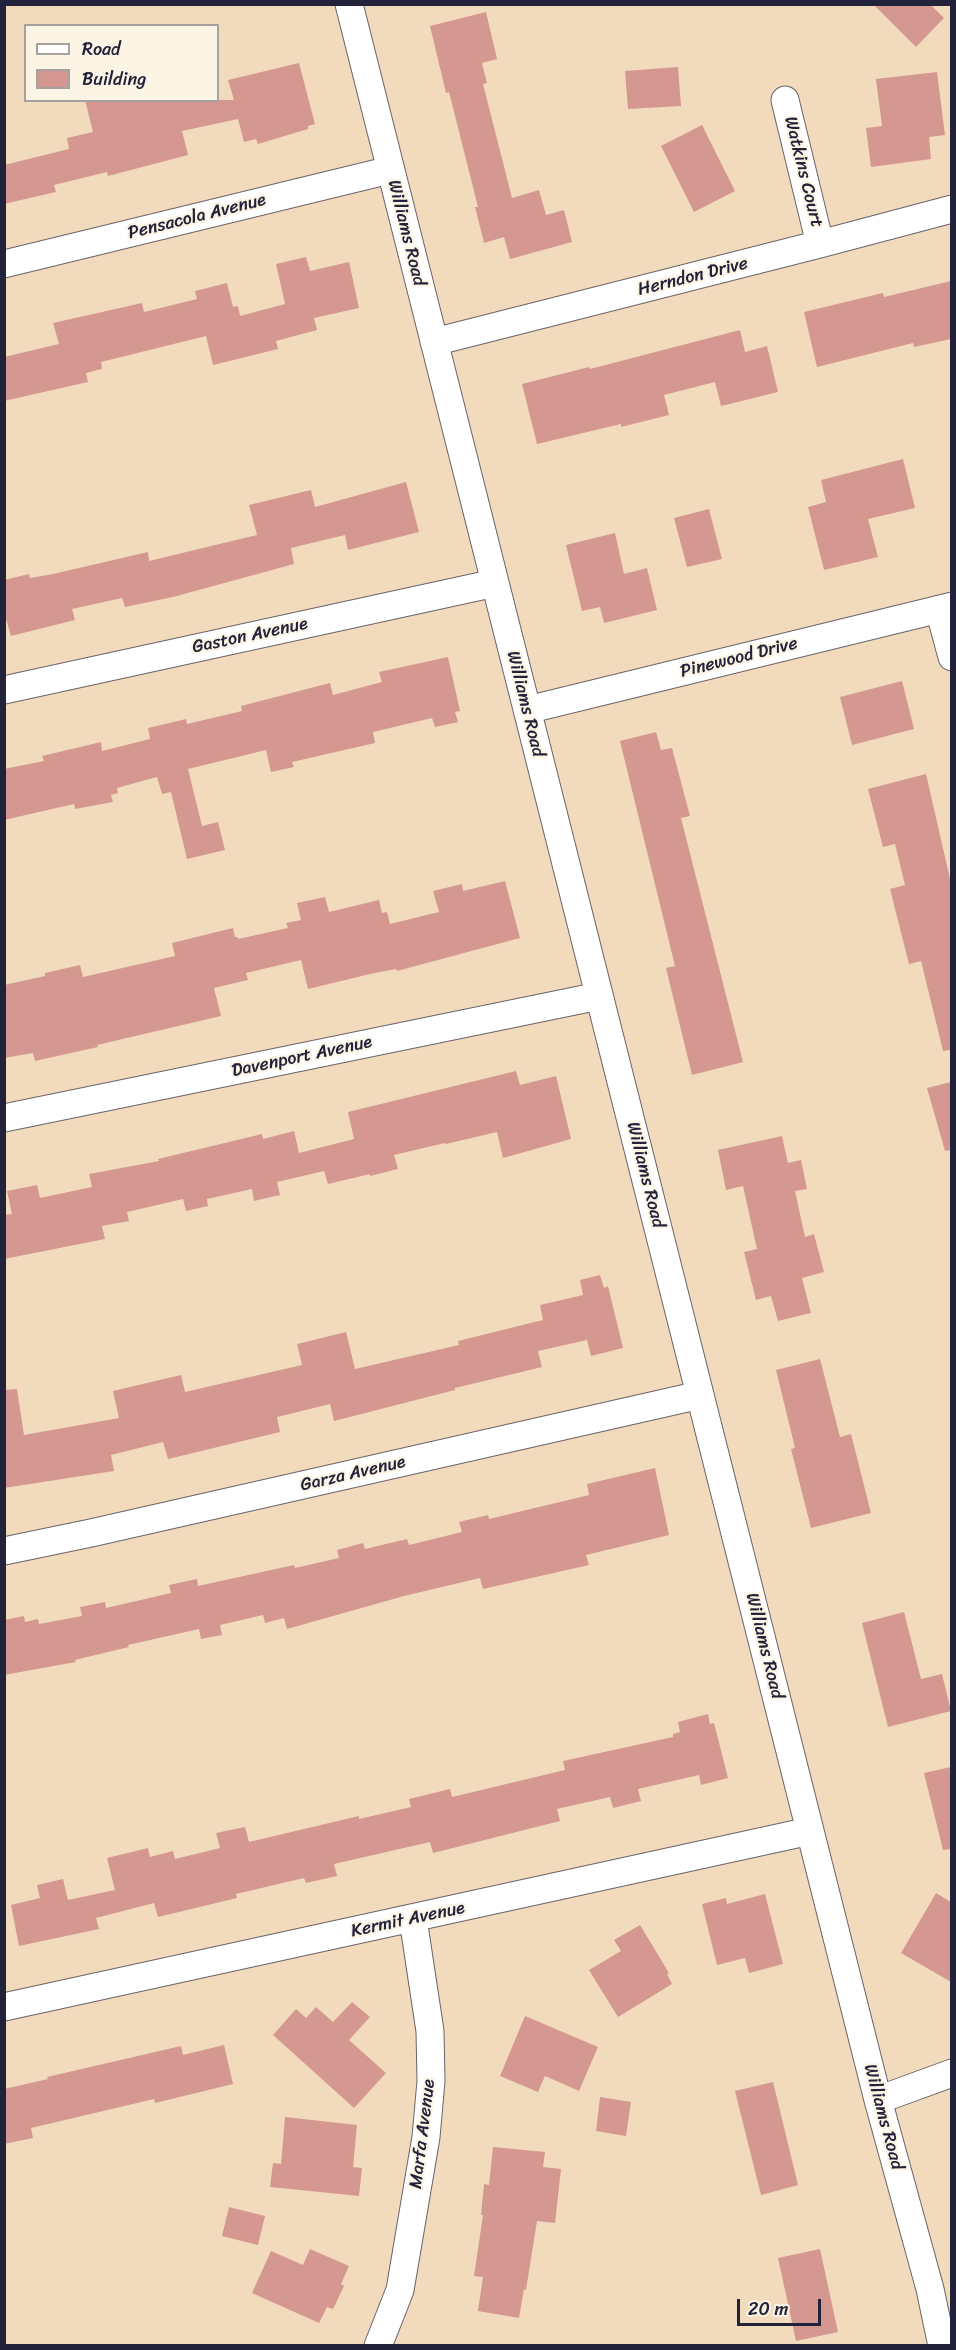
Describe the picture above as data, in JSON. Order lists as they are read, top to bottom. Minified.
{"streets":{"street":["Watkins Court","Pensacola Avenue","Williams Road","Herndon Drive","Gaston Avenue","Pinewood Drive","Davenport Avenue","Garza Avenue","Kermit Avenue","Marfa Avenue"]},"crossings":[["Watkins Court","Herndon Drive"],["Pensacola Avenue","Williams Road"],["Williams Road","Herndon Drive"],["Williams Road","Gaston Avenue"],["Williams Road","Pinewood Drive"],["Williams Road","Davenport Avenue"],["Williams Road","Garza Avenue"],["Williams Road","Kermit Avenue"],["Kermit Avenue","Marfa Avenue"]],"legend":["Road","Building"],"scale_bar":"20 m"}
